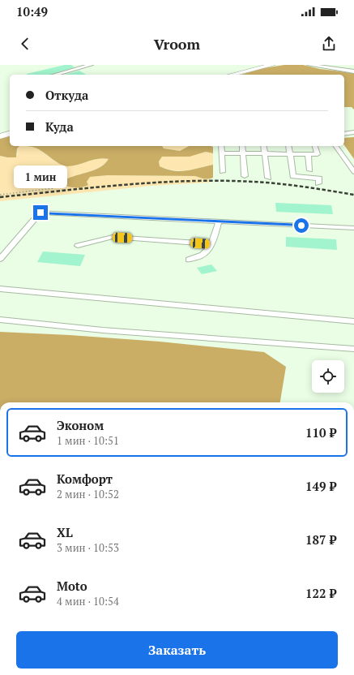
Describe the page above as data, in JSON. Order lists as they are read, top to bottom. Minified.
{"page":{"status":"10:49","header":"Vroom","banner":["Откуда","Куда"],"bubble":"1 мин","list":[{"name":"Эконом","note":"1 мин · 10:51","value":"110 ₽"},{"name":"Комфорт","note":"2 мин · 10:52","value":"149 ₽"},{"name":"XL","note":"3 мин · 10:53","value":"187 ₽"},{"name":"Moto","note":"4 мин · 10:54","value":"122 ₽"}],"buttons":"Заказать"}}
